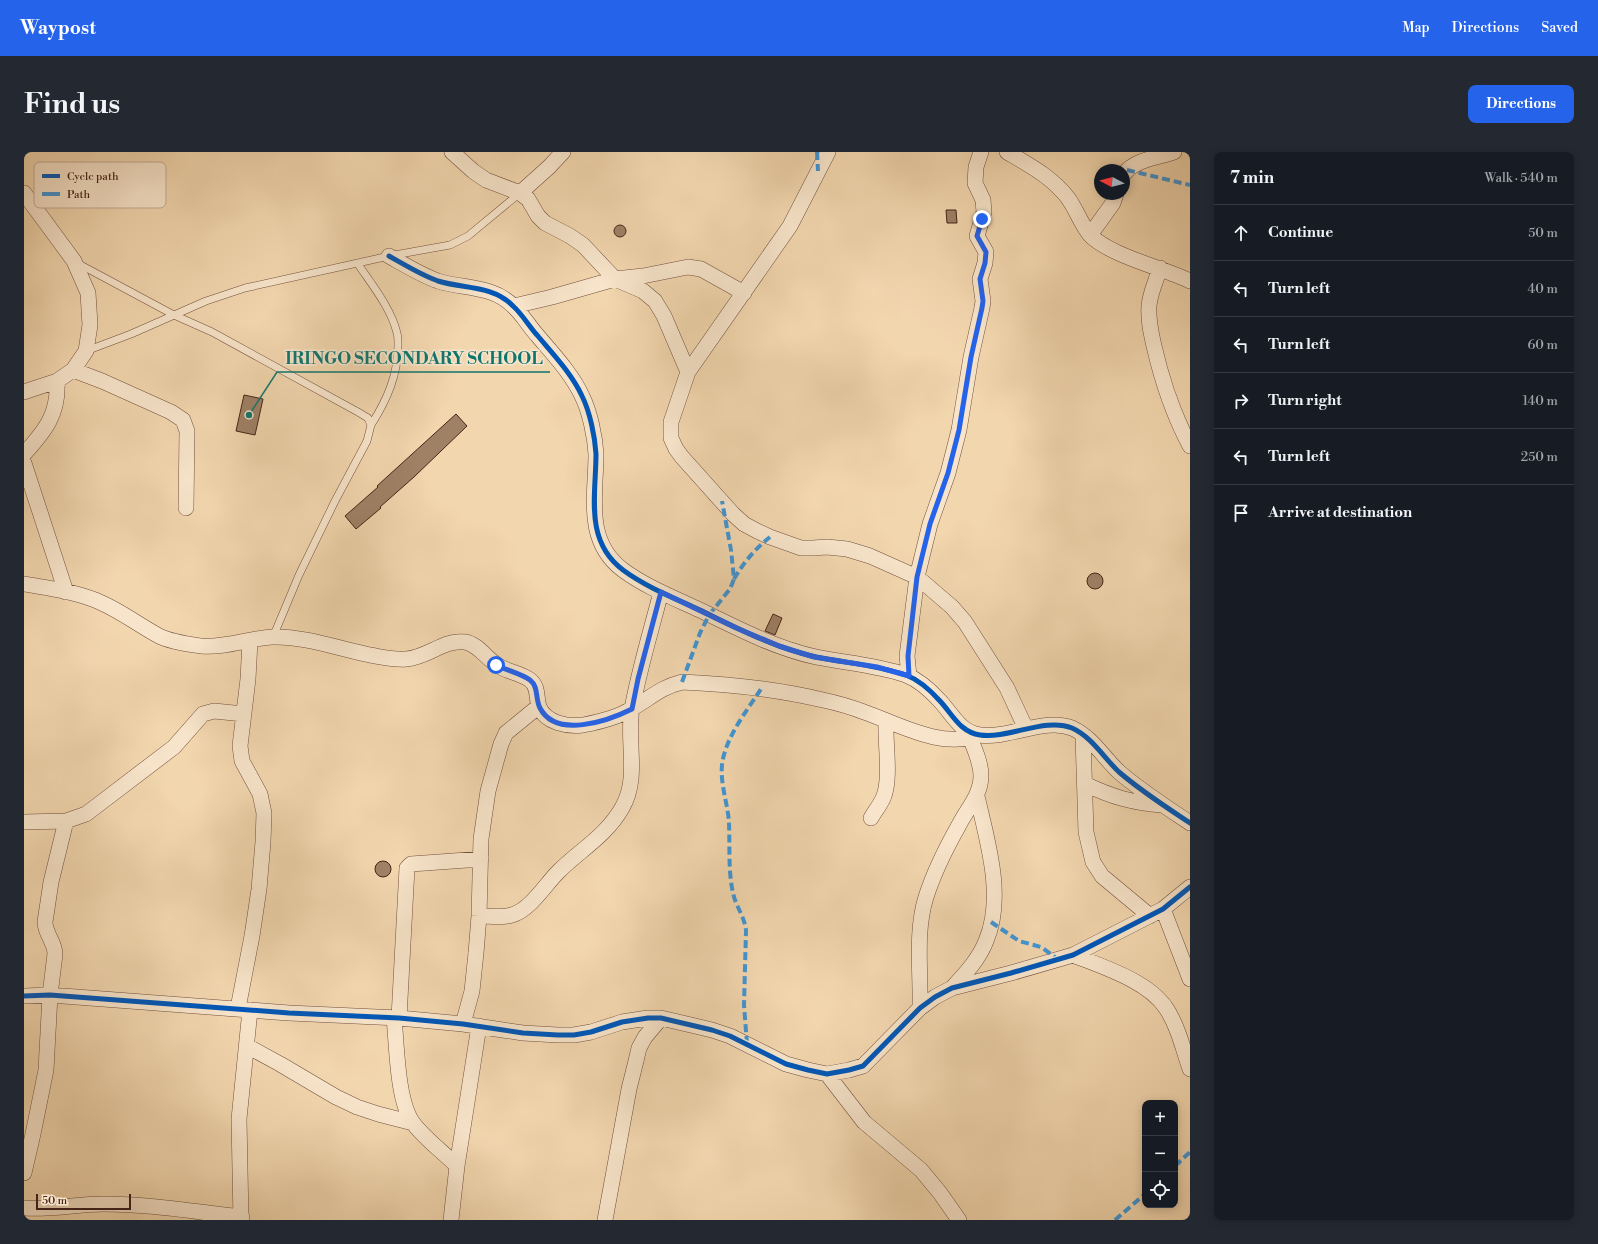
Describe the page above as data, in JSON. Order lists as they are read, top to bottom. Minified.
{"places":["IRINGO SECONDARY SCHOOL"],"legend":["Cycle path","Path"],"scale_bar":"50 m","north":"left","page":{"header":"Waypost","nav":["Map","Directions","Saved"],"buttons":"Directions","title":"Find us","heading":["7 min","Walk · 540 m"],"list":[["Continue","50 m"],["Turn left","40 m"],["Turn left","60 m"],["Turn right","140 m"],["Turn left","250 m"],"Arrive at destination"],"map_buttons":["+","−"],"scale":"50 m"}}
